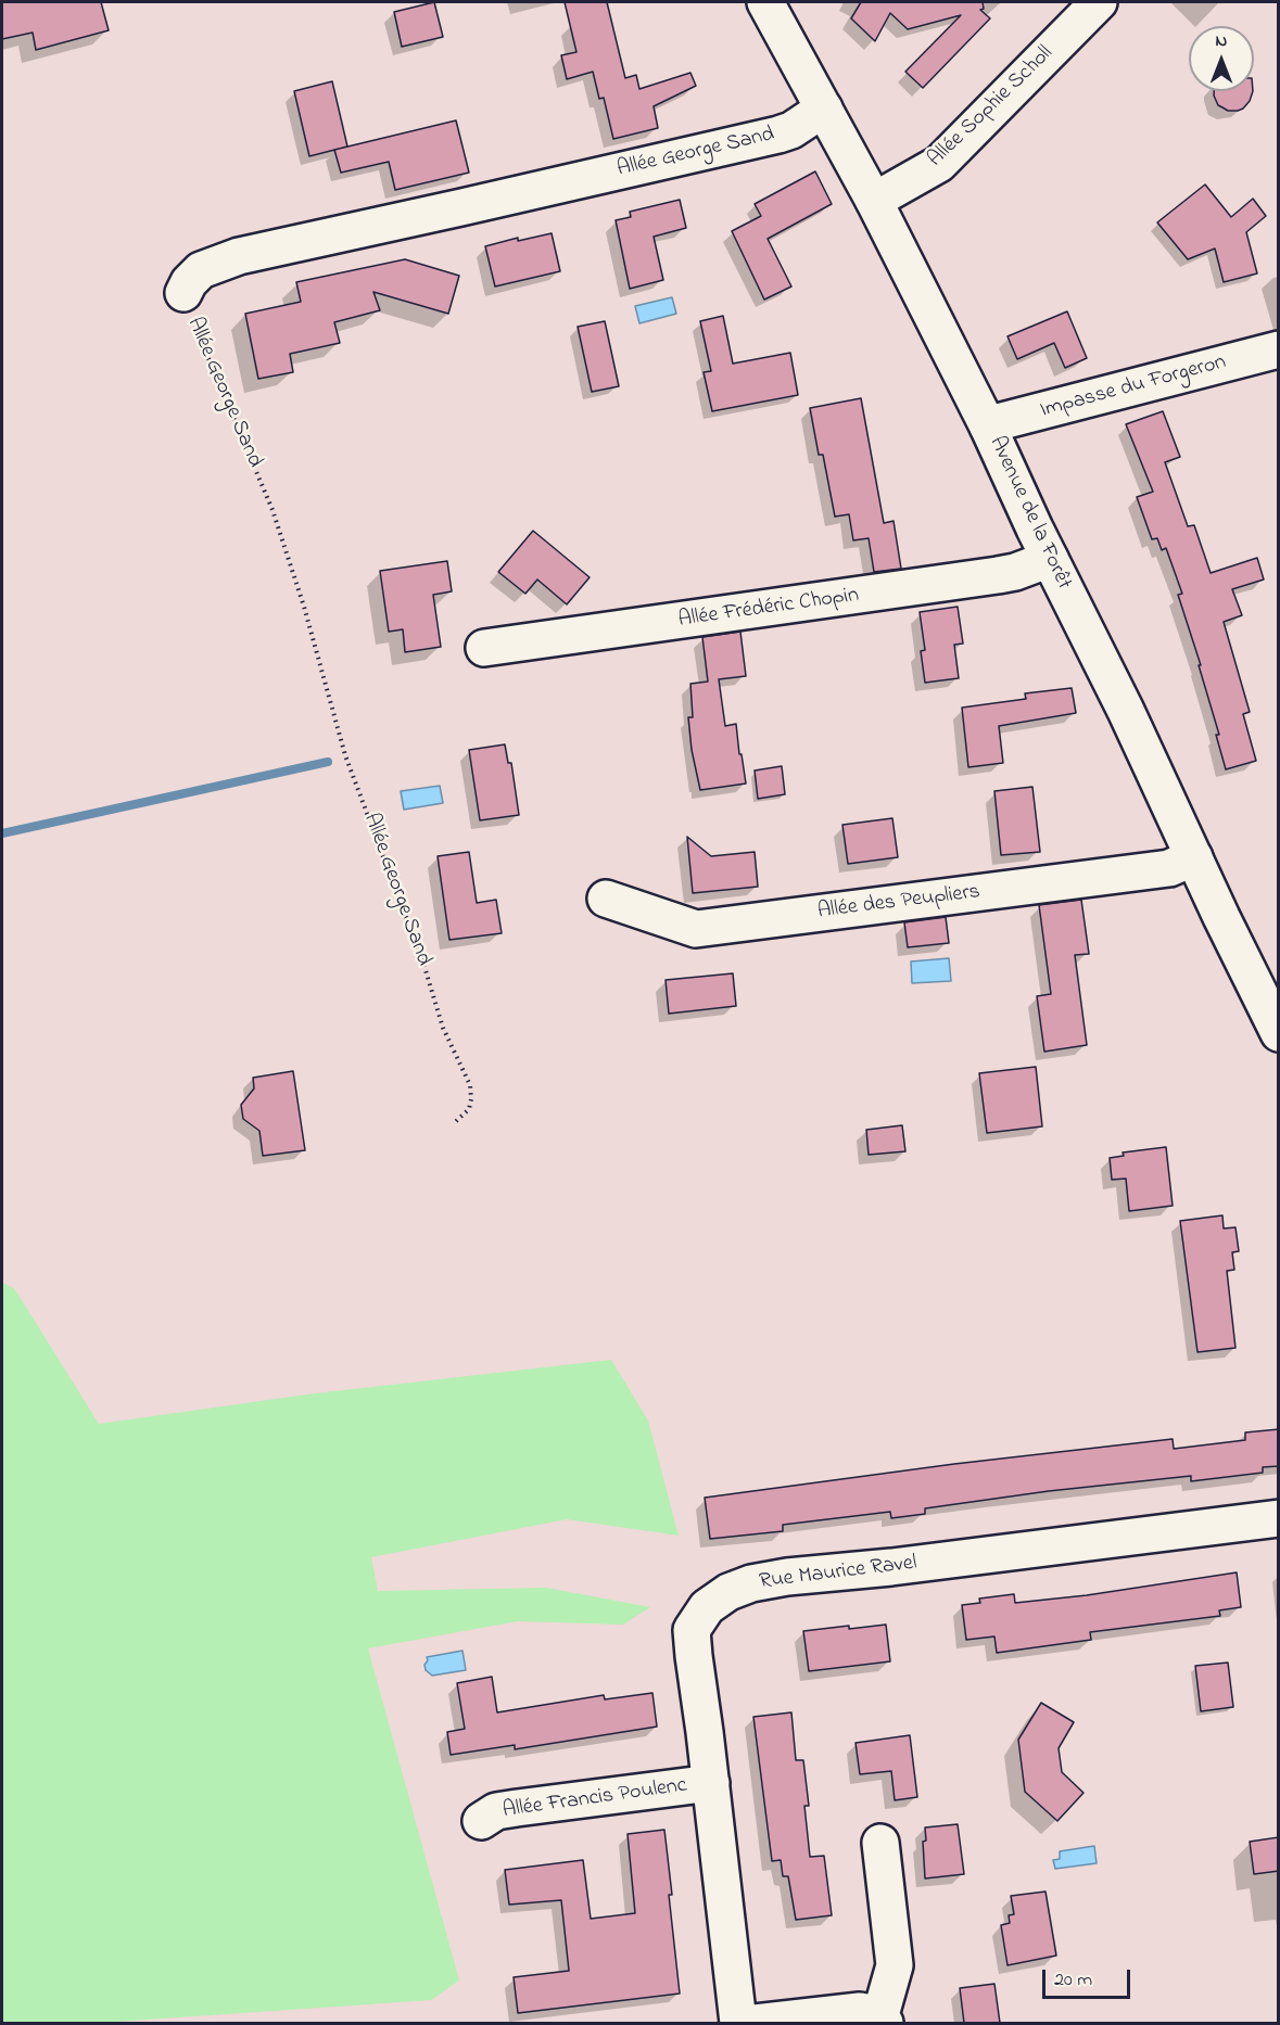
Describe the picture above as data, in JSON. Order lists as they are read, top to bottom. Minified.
{"streets":{"street":["Allée Sophie Scholl","Allée George Sand","Impasse du Forgeron","Avenue de la Forêt","Allée Frédéric Chopin","Allée des Peupliers","Rue Maurice Ravel","Allée Francis Poulenc"]},"crossings":[["Allée Sophie Scholl","Avenue de la Forêt"],["Allée George Sand","Avenue de la Forêt"],["Impasse du Forgeron","Avenue de la Forêt"],["Avenue de la Forêt","Allée Frédéric Chopin"],["Avenue de la Forêt","Allée des Peupliers"],["Rue Maurice Ravel","Allée Francis Poulenc"]],"scale_bar":"20 m","north":"top"}
